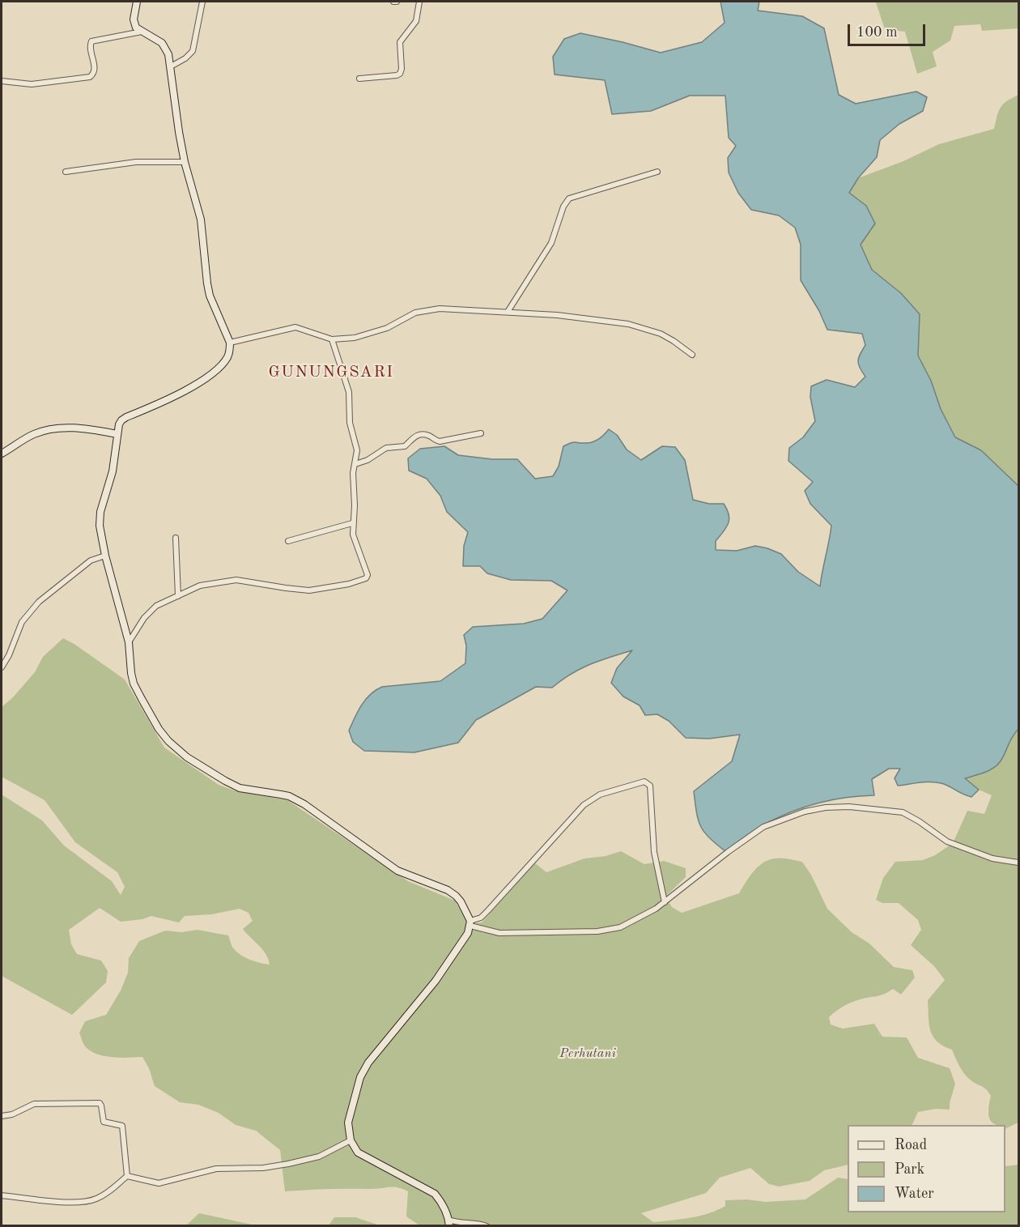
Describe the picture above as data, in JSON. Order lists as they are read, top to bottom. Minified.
{"districts":["GUNUNGSARI"],"parks":["Perhutani"],"legend":["Road","Park","Water"],"scale_bar":"100 m"}
